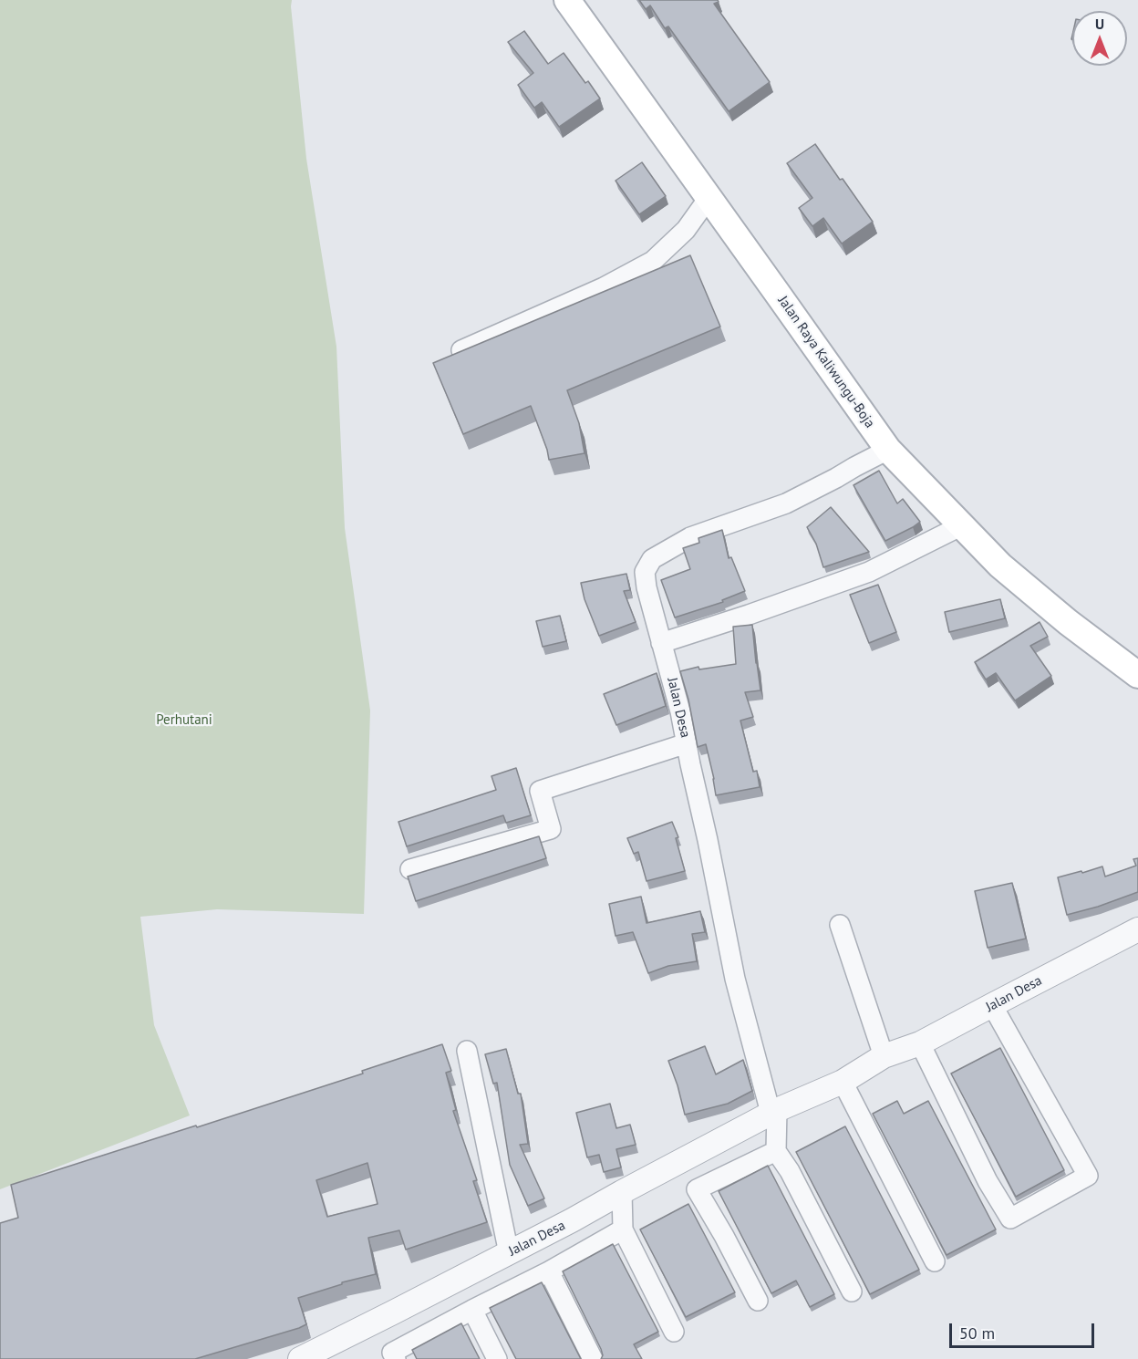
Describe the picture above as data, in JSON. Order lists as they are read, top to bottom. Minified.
{"streets":{"main road":["Jalan Raya Kaliwungu-Boja"],"street":["Jalan Desa"]},"crossings":[["Jalan Raya Kaliwungu-Boja","Jalan Desa"]],"parks":["Perhutani"],"scale_bar":"50 m","north":"top"}
